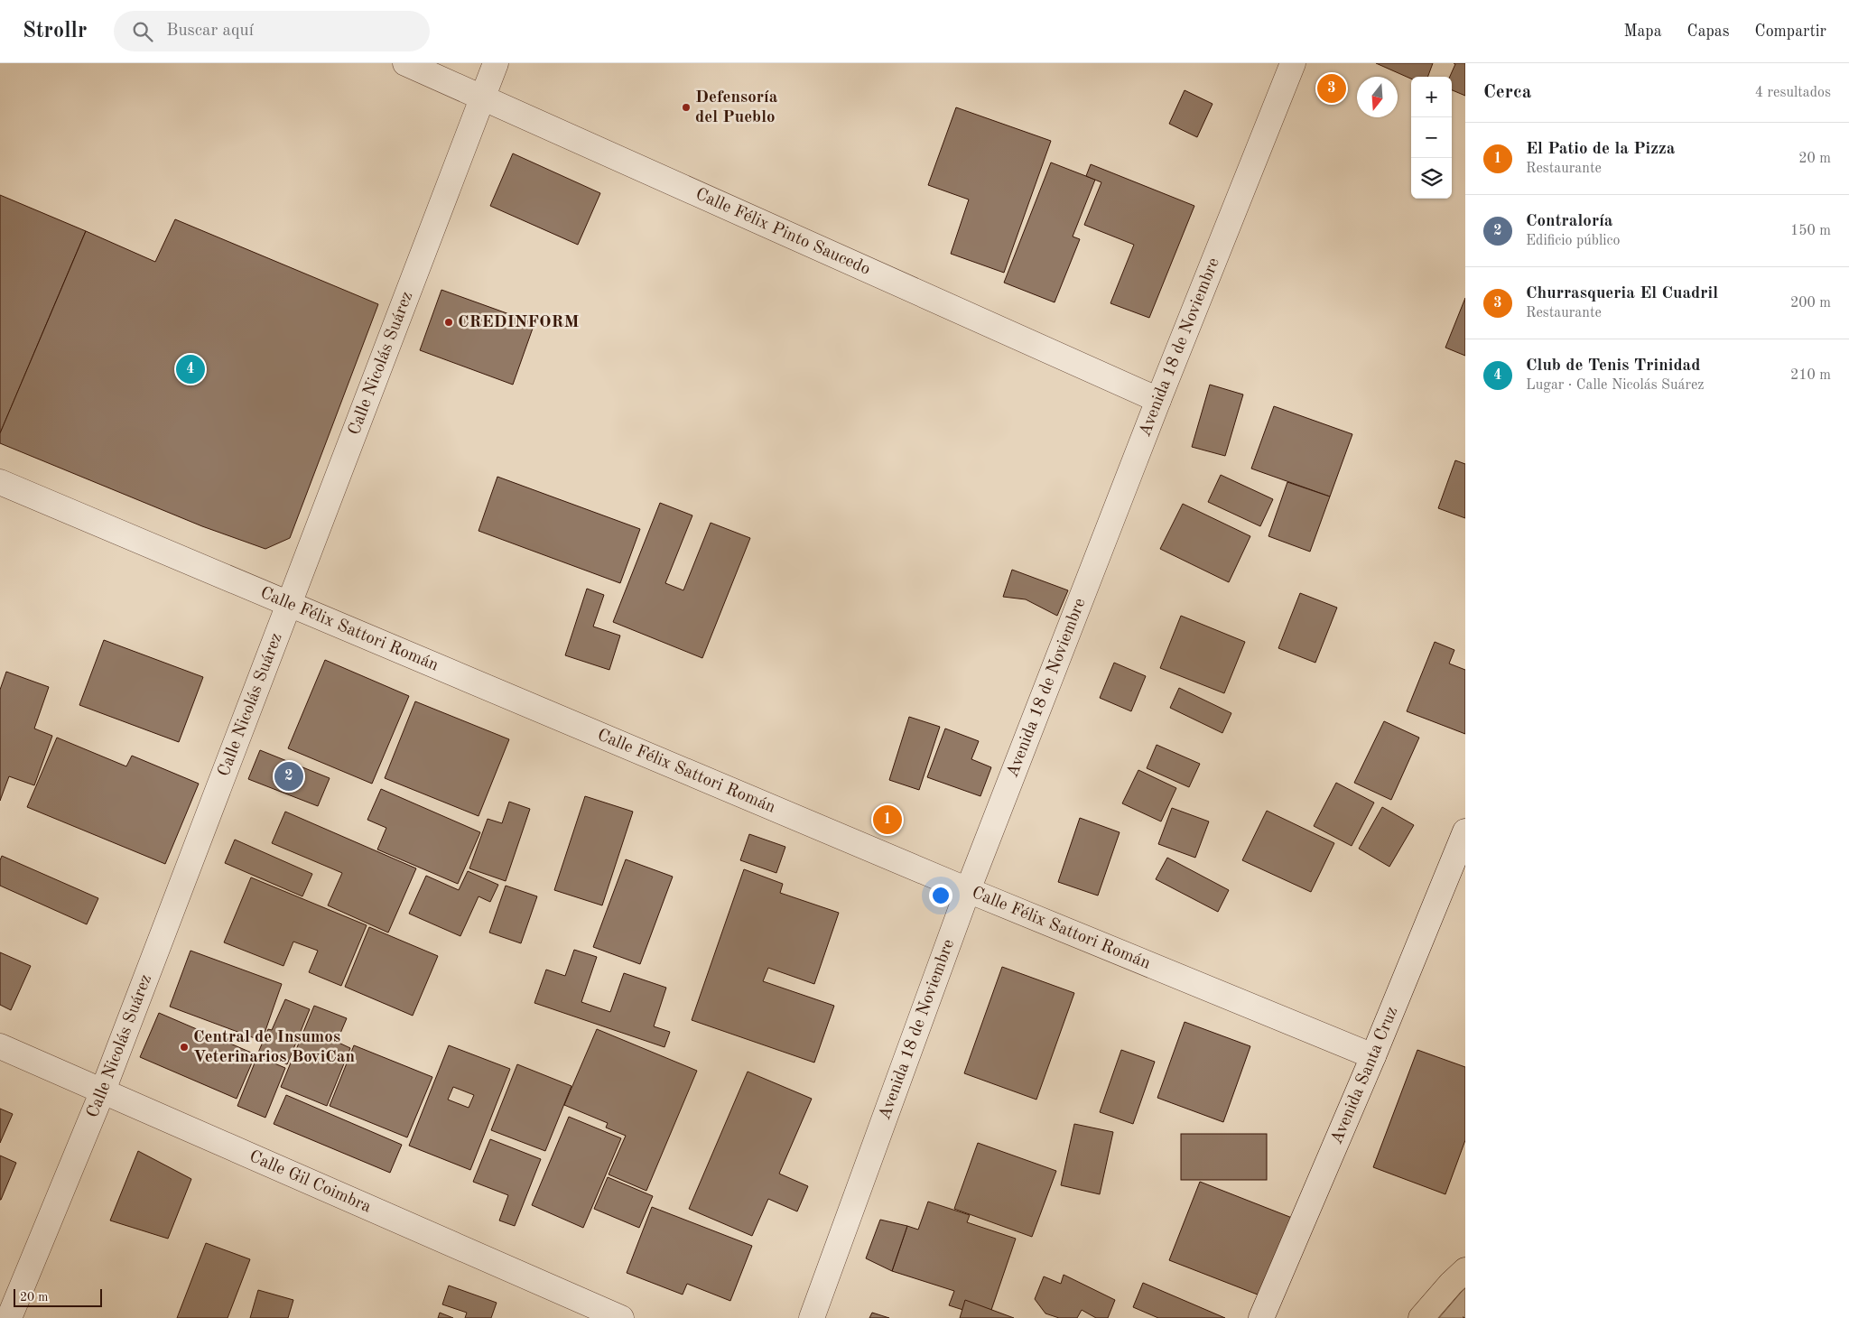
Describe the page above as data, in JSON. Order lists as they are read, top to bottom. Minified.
{"streets":{"street":["Calle Félix Pinto Saucedo","Avenida 18 de Noviembre","Calle Nicolás Suárez","Calle Félix Sattori Román","Avenida Santa Cruz","Calle Gil Coimbra"]},"crossings":[["Calle Félix Pinto Saucedo","Avenida 18 de Noviembre"],["Calle Félix Pinto Saucedo","Calle Nicolás Suárez"],["Avenida 18 de Noviembre","Calle Félix Sattori Román"],["Calle Nicolás Suárez","Calle Félix Sattori Román"],["Calle Nicolás Suárez","Calle Gil Coimbra"],["Calle Félix Sattori Román","Avenida Santa Cruz"]],"places":["Defensoría del Pueblo","CREDINFORM","Central de Insumos Veterinarios BoviCan"],"scale_bar":"20 m","north":"bottom","page":{"header":"Strollr","search":"Buscar aquí","nav":["Mapa","Capas","Compartir"],"heading":["Cerca","4 resultados"],"pins":["3","4","2","1"],"map_buttons":["+","−"],"list":[{"mark":"1","name":"El Patio de la Pizza","note":"Restaurante","value":"20 m"},{"mark":"2","name":"Contraloría","note":"Edificio público","value":"150 m"},{"mark":"3","name":"Churrasqueria El Cuadril","note":"Restaurante","value":"200 m"},{"mark":"4","name":"Club de Tenis Trinidad","note":"Lugar · Calle Nicolás Suárez","value":"210 m"}],"scale":"20 m"}}
